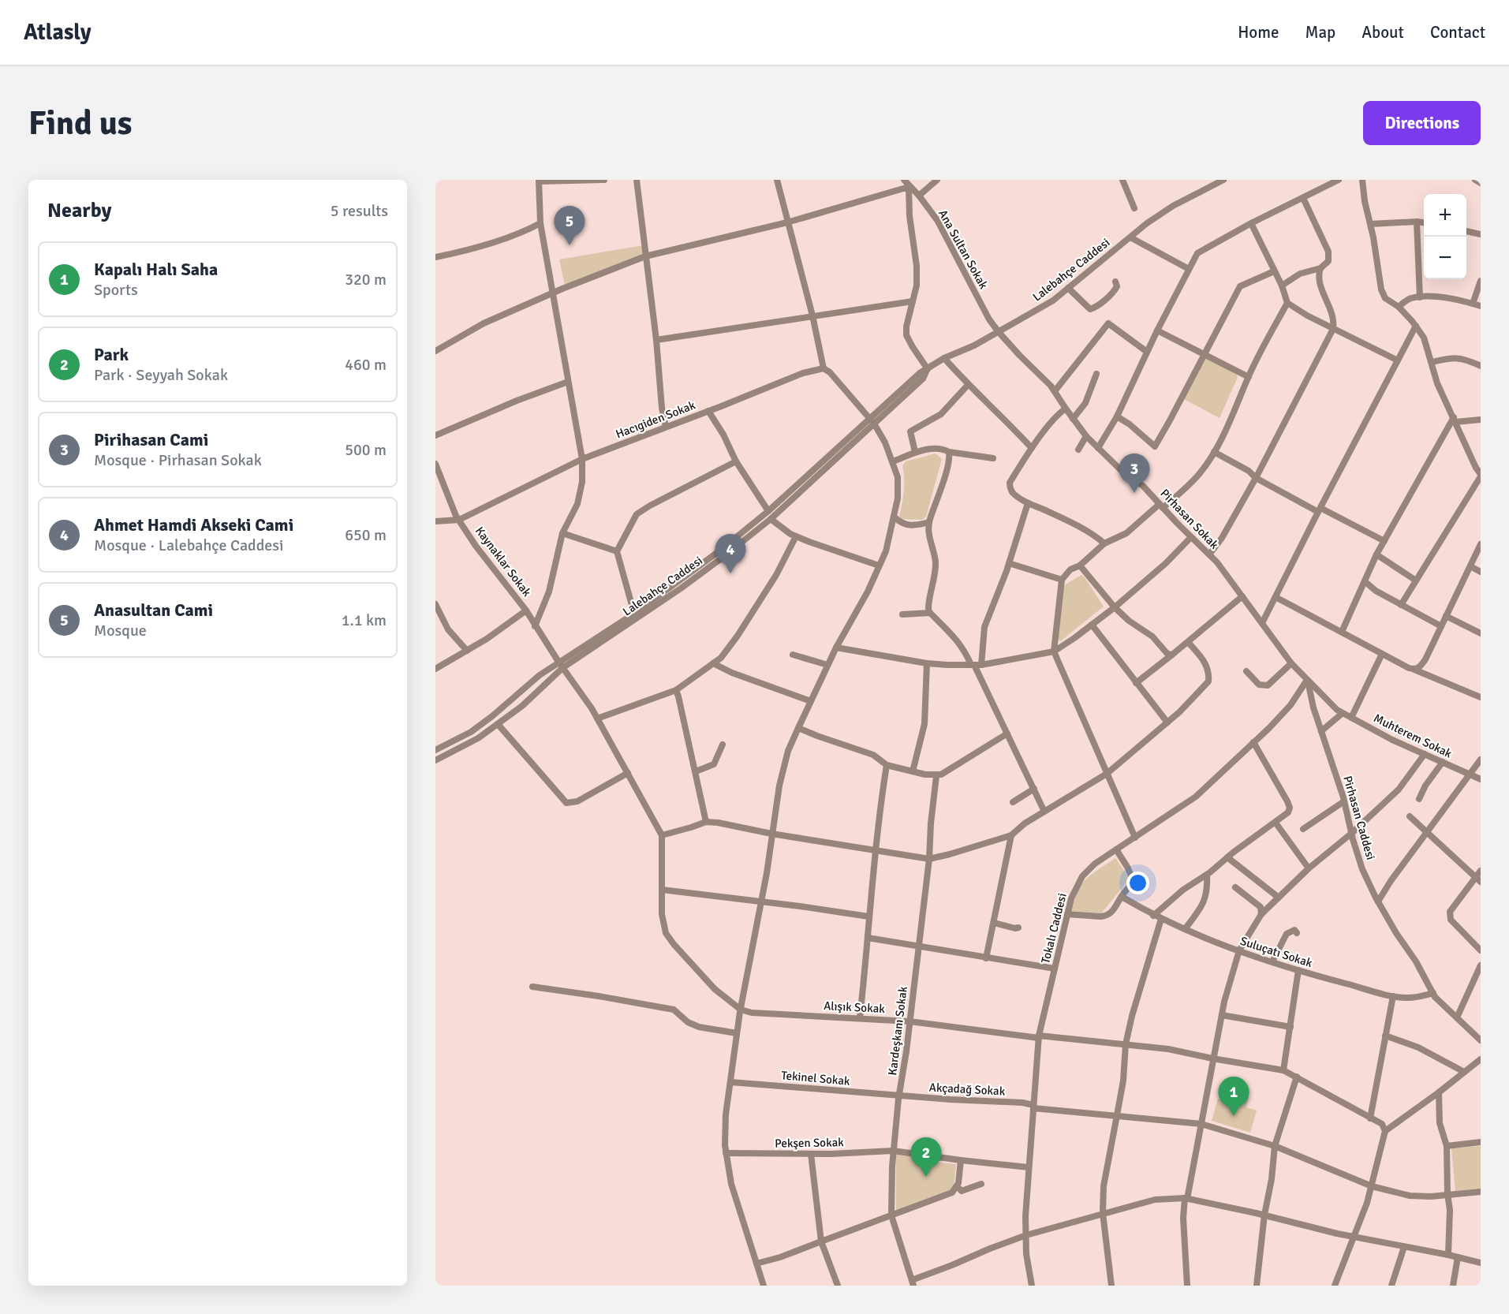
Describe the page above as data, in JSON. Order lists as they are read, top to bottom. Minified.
{"streets":{"street":["Ana Sultan Sokak","Lalebahçe Caddesi","Hacıgiden Sokak","Pirhasan Sokak","Kaynaklar Sokak","Muhterem Sokak","Pirhasan Caddesi","Tokalı Caddesi","Suluçatı Sokak","Alışık Sokak","Kardeşkanı Sokak","Tekinel Sokak","Akçadağ Sokak","Pekşen Sokak"]},"crossings":[["Ana Sultan Sokak","Lalebahçe Caddesi"],["Ana Sultan Sokak","Pirhasan Sokak"],["Lalebahçe Caddesi","Pirhasan Sokak"],["Lalebahçe Caddesi","Kaynaklar Sokak"],["Hacıgiden Sokak","Kaynaklar Sokak"],["Pirhasan Sokak","Muhterem Sokak"],["Pirhasan Sokak","Pirhasan Caddesi"],["Pirhasan Sokak","Tokalı Caddesi"],["Pirhasan Caddesi","Tokalı Caddesi"],["Pirhasan Caddesi","Suluçatı Sokak"],["Tokalı Caddesi","Alışık Sokak"],["Tokalı Caddesi","Akçadağ Sokak"],["Tokalı Caddesi","Pekşen Sokak"],["Alışık Sokak","Kardeşkanı Sokak"],["Kardeşkanı Sokak","Tekinel Sokak"],["Kardeşkanı Sokak","Akçadağ Sokak"],["Kardeşkanı Sokak","Pekşen Sokak"],["Tekinel Sokak","Akçadağ Sokak"]],"page":{"header":"Atlasly","nav":["Home","Map","About","Contact"],"buttons":"Directions","title":"Find us","heading":["Nearby","5 results"],"map_buttons":["+","−"],"pins":["5","3","4","1","2"],"list":[{"mark":"1","name":"Kapalı Halı Saha","note":"Sports","value":"320 m"},{"mark":"2","name":"Park","note":"Park · Seyyah Sokak","value":"460 m"},{"mark":"3","name":"Pirihasan Cami","note":"Mosque · Pirhasan Sokak","value":"500 m"},{"mark":"4","name":"Ahmet Hamdi Akseki Cami","note":"Mosque · Lalebahçe Caddesi","value":"650 m"},{"mark":"5","name":"Anasultan Cami","note":"Mosque","value":"1.1 km"}]}}
